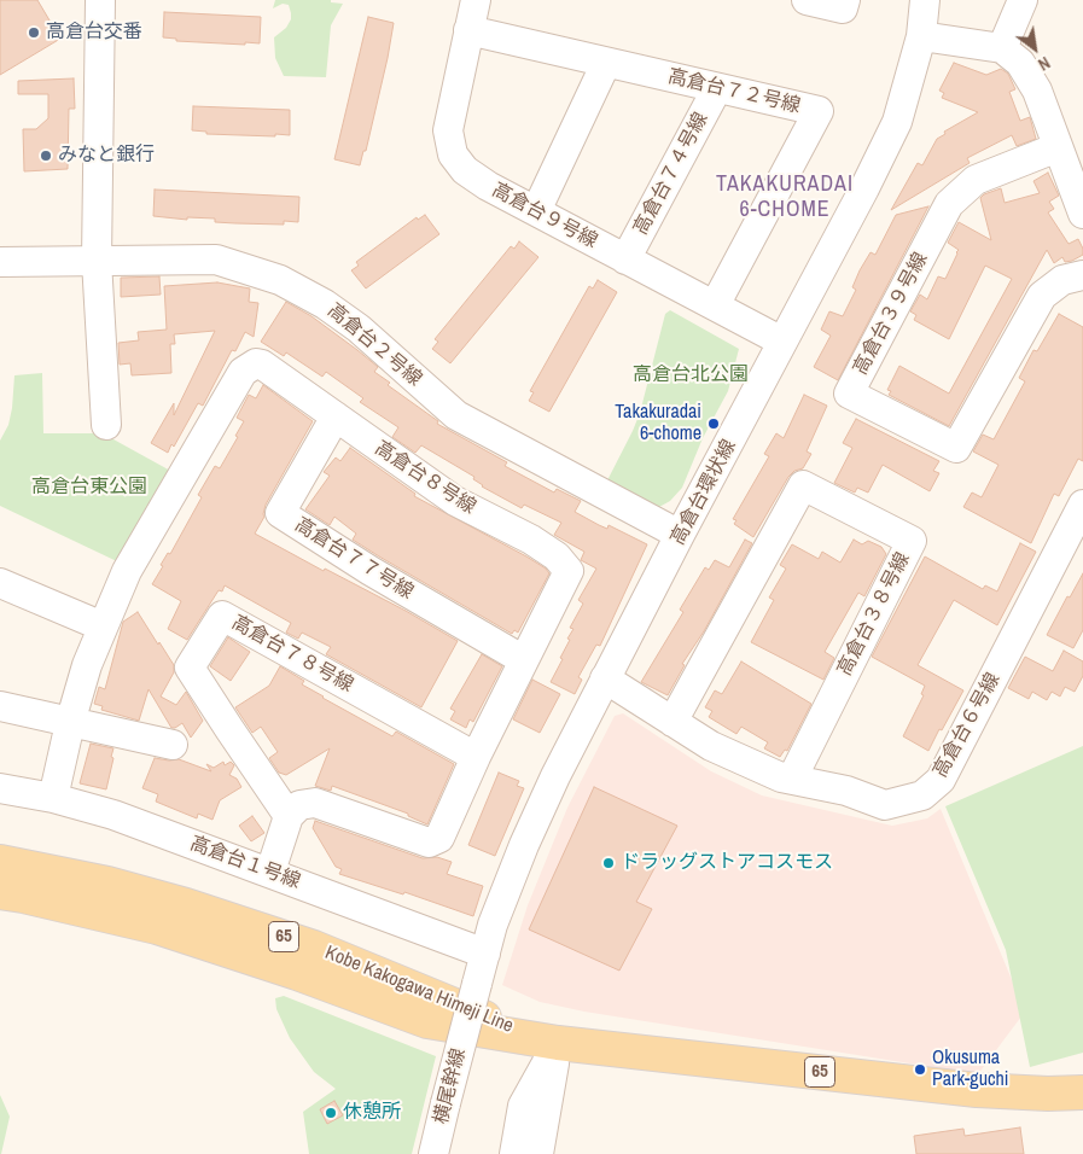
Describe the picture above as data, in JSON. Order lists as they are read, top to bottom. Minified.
{"streets":{"main road":["65","Kobe Kakogawa Himeji Line"],"street":["高倉台７２号線","高倉台７４号線","高倉台９号線","高倉台３９号線","高倉台２号線","高倉台８号線","高倉台環状線","高倉台７７号線","高倉台３８号線","高倉台７８号線","高倉台６号線","高倉台１号線","横尾幹線"]},"crossings":[["高倉台７２号線","高倉台７４号線"],["高倉台７２号線","高倉台９号線"],["高倉台７４号線","高倉台９号線"],["高倉台９号線","高倉台環状線"],["高倉台２号線","高倉台環状線"],["高倉台８号線","高倉台７７号線"],["高倉台８号線","高倉台７８号線"],["高倉台８号線","高倉台１号線"],["高倉台環状線","高倉台６号線"],["高倉台環状線","高倉台１号線"],["高倉台環状線","横尾幹線"],["高倉台３８号線","高倉台６号線"]],"districts":["TAKAKURADAI 6-CHOME"],"parks":["高倉台北公園","高倉台東公園"],"places":["高倉台交番","みなと銀行","Takakuradai 6-chome","ドラッグストアコスモス","Okusuma Park-guchi","休憩所"],"north":"bottom right"}
